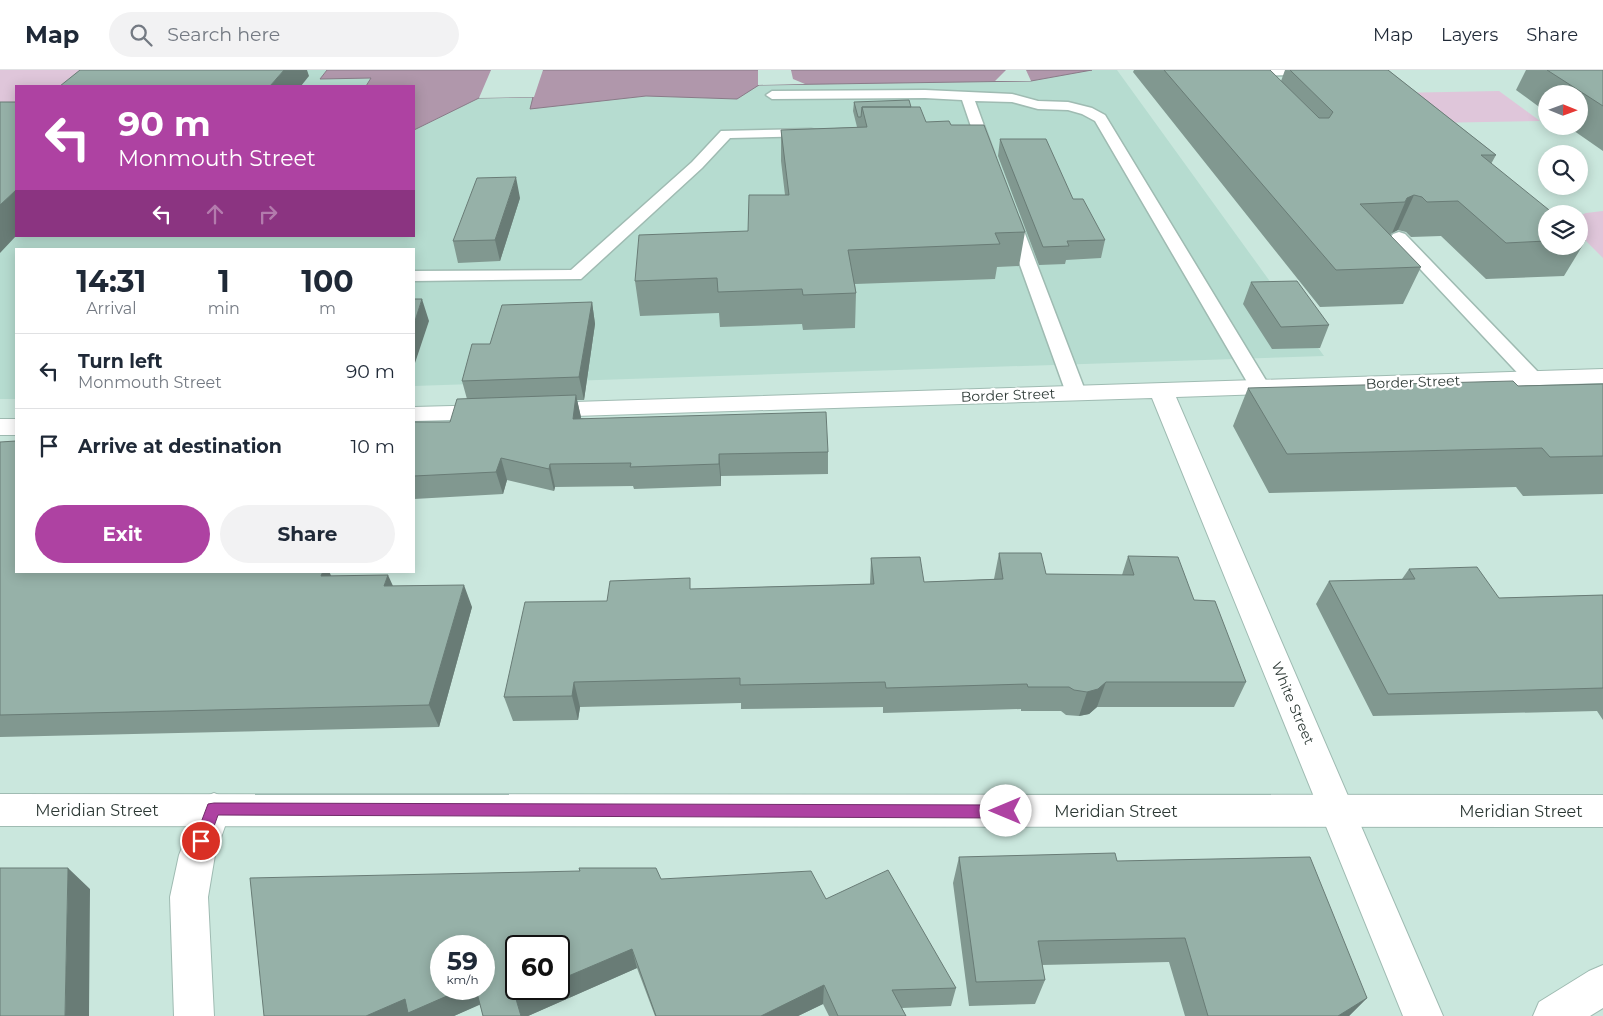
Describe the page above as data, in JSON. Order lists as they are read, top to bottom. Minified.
{"streets":{"street":["Border Street","White Street","Meridian Street"]},"crossings":[["Border Street","White Street"],["White Street","Meridian Street"]],"north":"right","page":{"header":"Map","search":"Search here","nav":["Map","Layers","Share"],"turn":["90 m","Monmouth Street"],"eta":["14:31","Arrival","1","min","100","m"],"list":[{"name":"Turn left","note":"Monmouth Street","value":"90 m"},{"name":"Arrive at destination","value":"10 m"}],"buttons":["Exit","Share"],"speed":"59 km/h","limit":"60"}}
